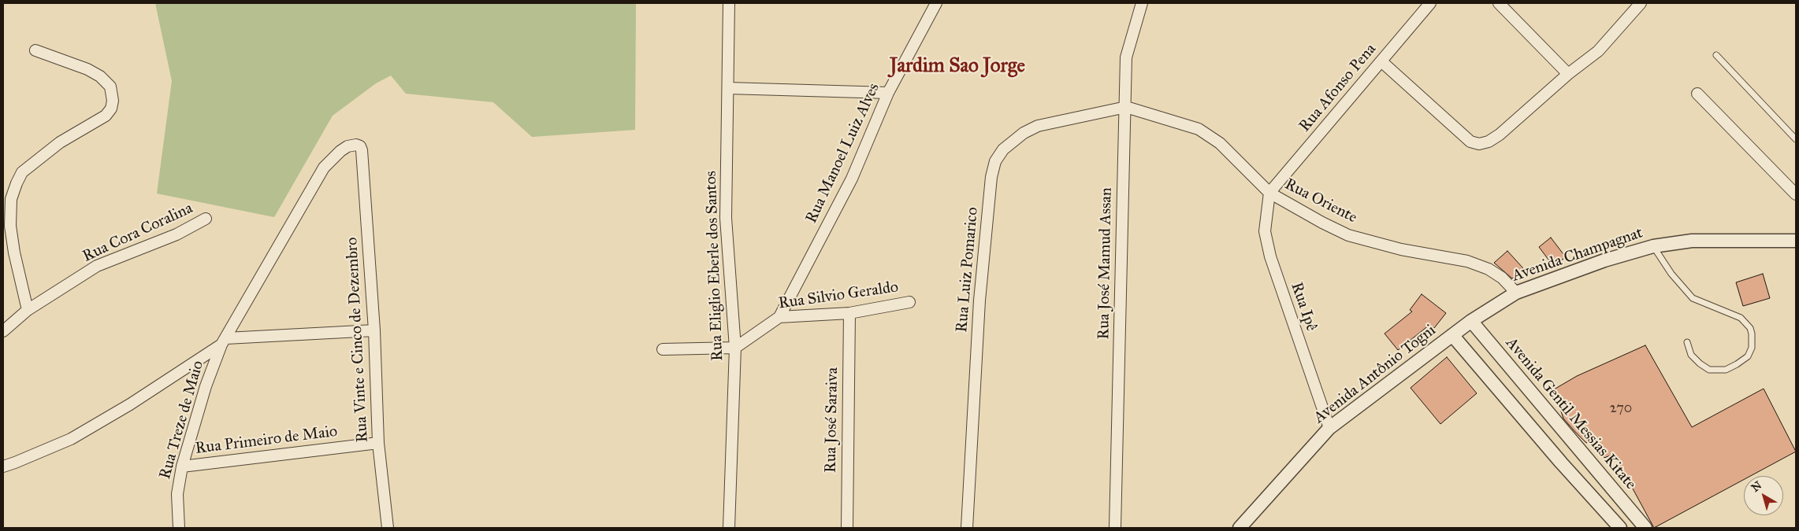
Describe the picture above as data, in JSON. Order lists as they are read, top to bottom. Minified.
{"streets":{"street":["Rua Afonso Pena","Rua Manoel Luiz Alves","Rua Oriente","Rua Cora Coralina","Avenida Champagnat","Rua José Mamud Assan","Rua Eliglio Eberle dos Santos","Rua Luiz Pomarico","Rua Silvio Geraldo","Rua Ipê","Rua Vinte e Cinco de Dezembro","Avenida Antônio Togni","Avenida Gentil Messias Kitate","Rua Treze de Maio","Rua José Saraiva","Rua Primeiro de Maio"]},"crossings":[["Rua Afonso Pena","Rua Oriente"],["Rua Afonso Pena","Rua Ipê"],["Rua Manoel Luiz Alves","Rua Silvio Geraldo"],["Rua Oriente","Avenida Champagnat"],["Rua Oriente","Rua José Mamud Assan"],["Rua Oriente","Rua Luiz Pomarico"],["Rua Oriente","Rua Ipê"],["Avenida Champagnat","Avenida Antônio Togni"],["Avenida Champagnat","Avenida Gentil Messias Kitate"],["Rua José Mamud Assan","Rua Luiz Pomarico"],["Rua Eliglio Eberle dos Santos","Rua Silvio Geraldo"],["Rua Silvio Geraldo","Rua José Saraiva"],["Rua Ipê","Avenida Antônio Togni"],["Rua Vinte e Cinco de Dezembro","Rua Treze de Maio"],["Rua Vinte e Cinco de Dezembro","Rua Primeiro de Maio"],["Rua Treze de Maio","Rua Primeiro de Maio"]],"districts":["Jardim Sao Jorge"],"house_numbers":["270"],"north":"top left"}
